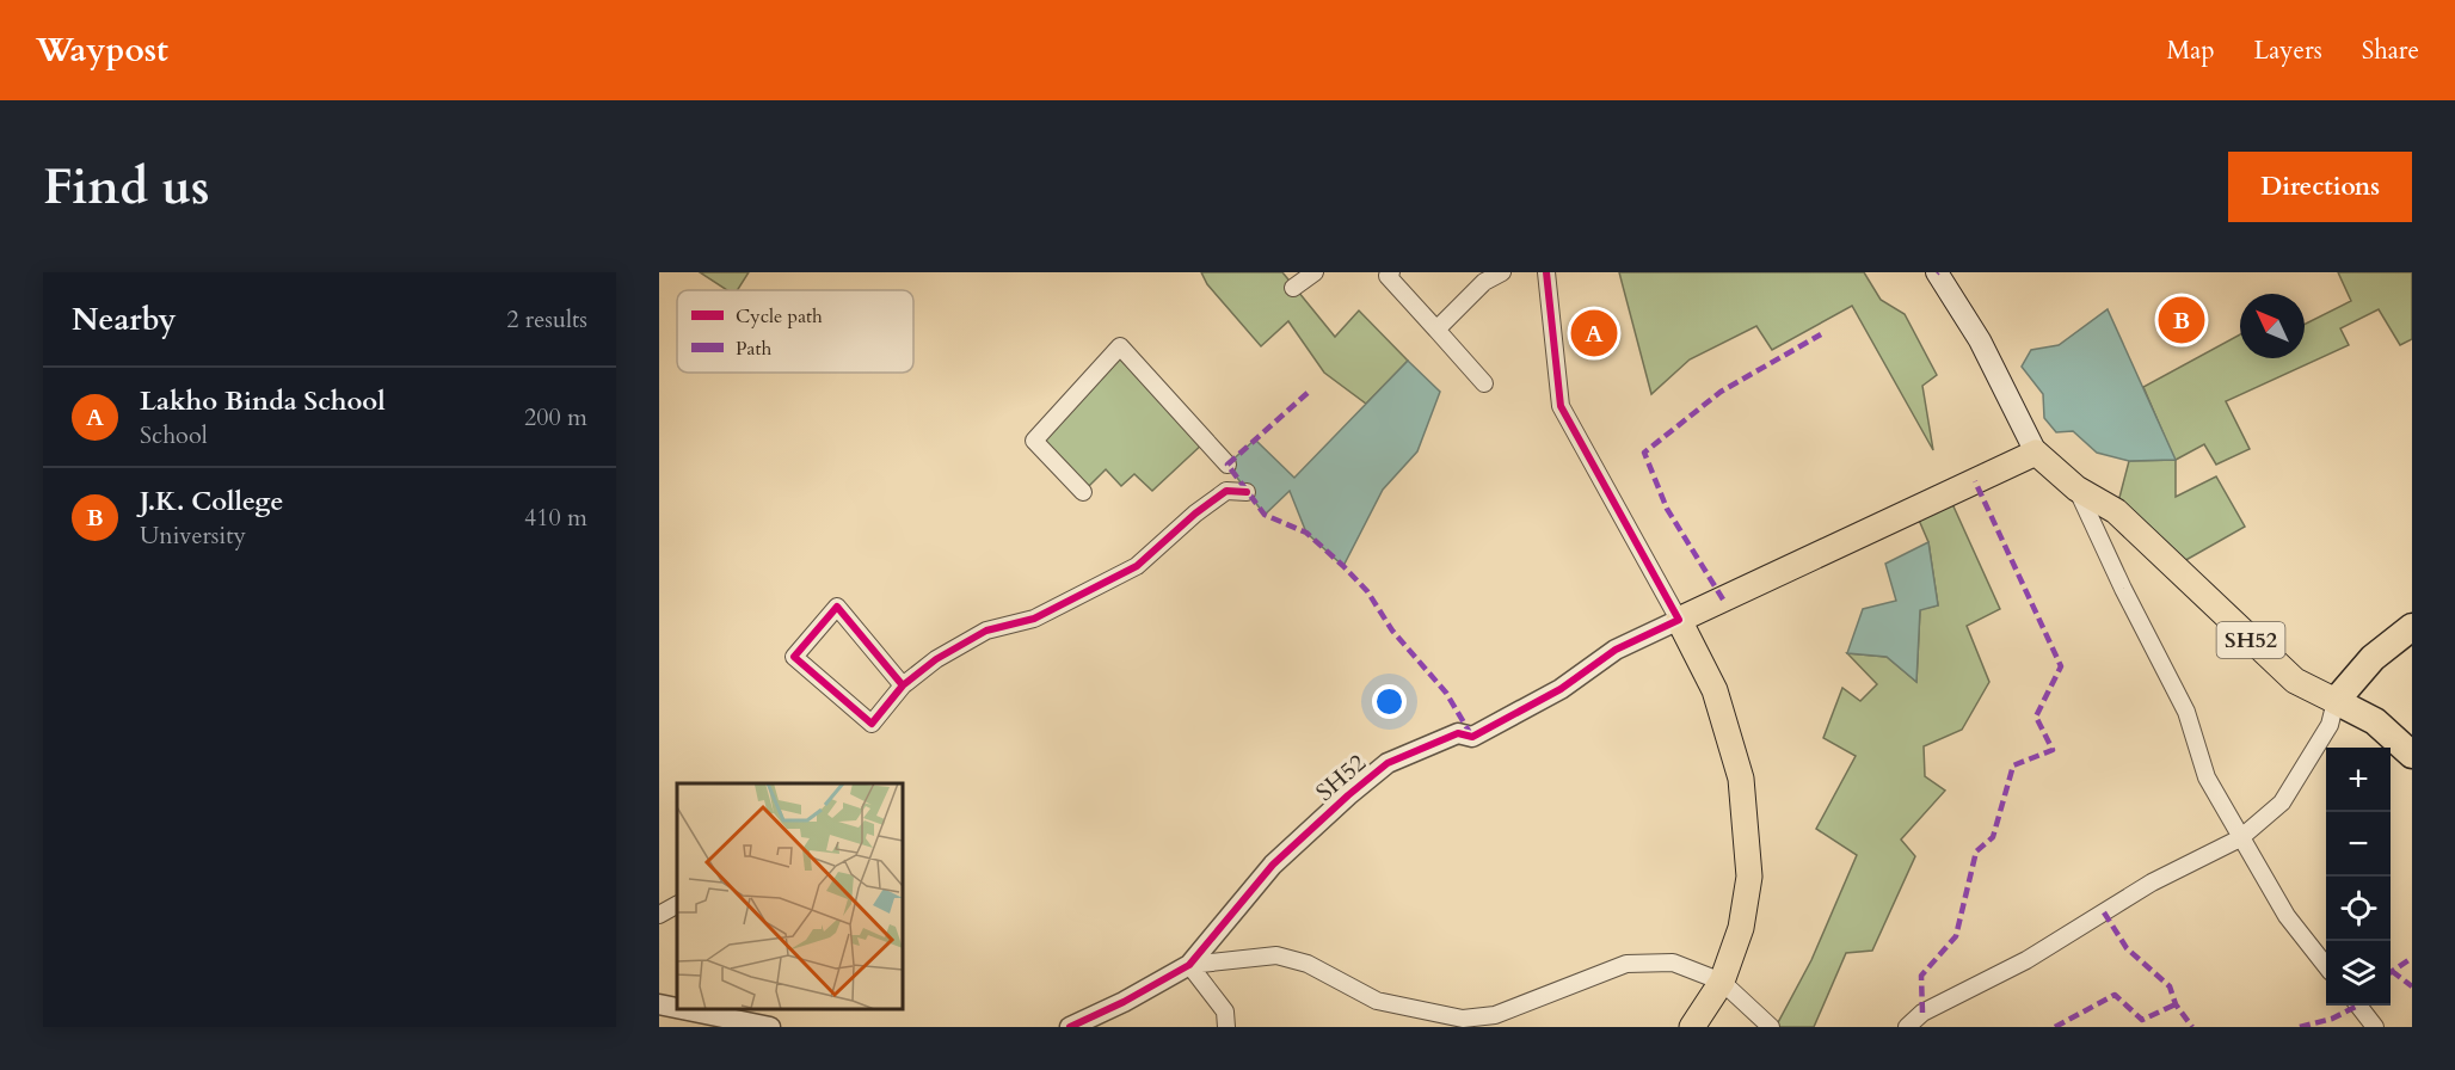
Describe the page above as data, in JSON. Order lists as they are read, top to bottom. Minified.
{"streets":{"main road":["SH52"]},"legend":["Cycle path","Path"],"north":"top left","page":{"header":"Waypost","nav":["Map","Layers","Share"],"buttons":"Directions","title":"Find us","heading":["Nearby","2 results"],"pins":["B","A"],"list":[{"mark":"A","name":"Lakho Binda School","note":"School","value":"200 m"},{"mark":"B","name":"J.K. College","note":"University","value":"410 m"}],"map_buttons":["+","−"]}}
